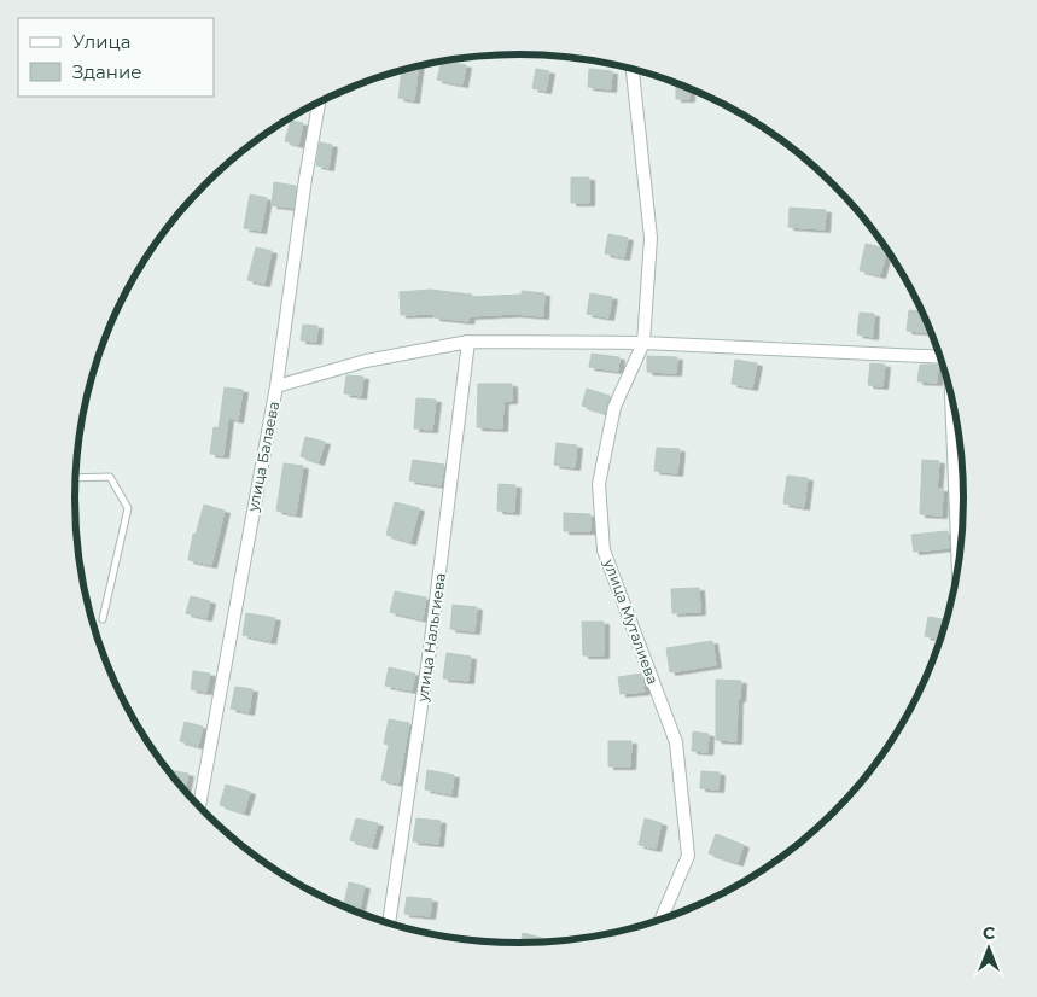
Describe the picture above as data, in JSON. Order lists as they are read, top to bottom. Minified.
{"streets":{"street":["улица Балаева","улица Муталиева","улица Нальгиева"]},"legend":["Улица","Здание"],"north":"top"}
